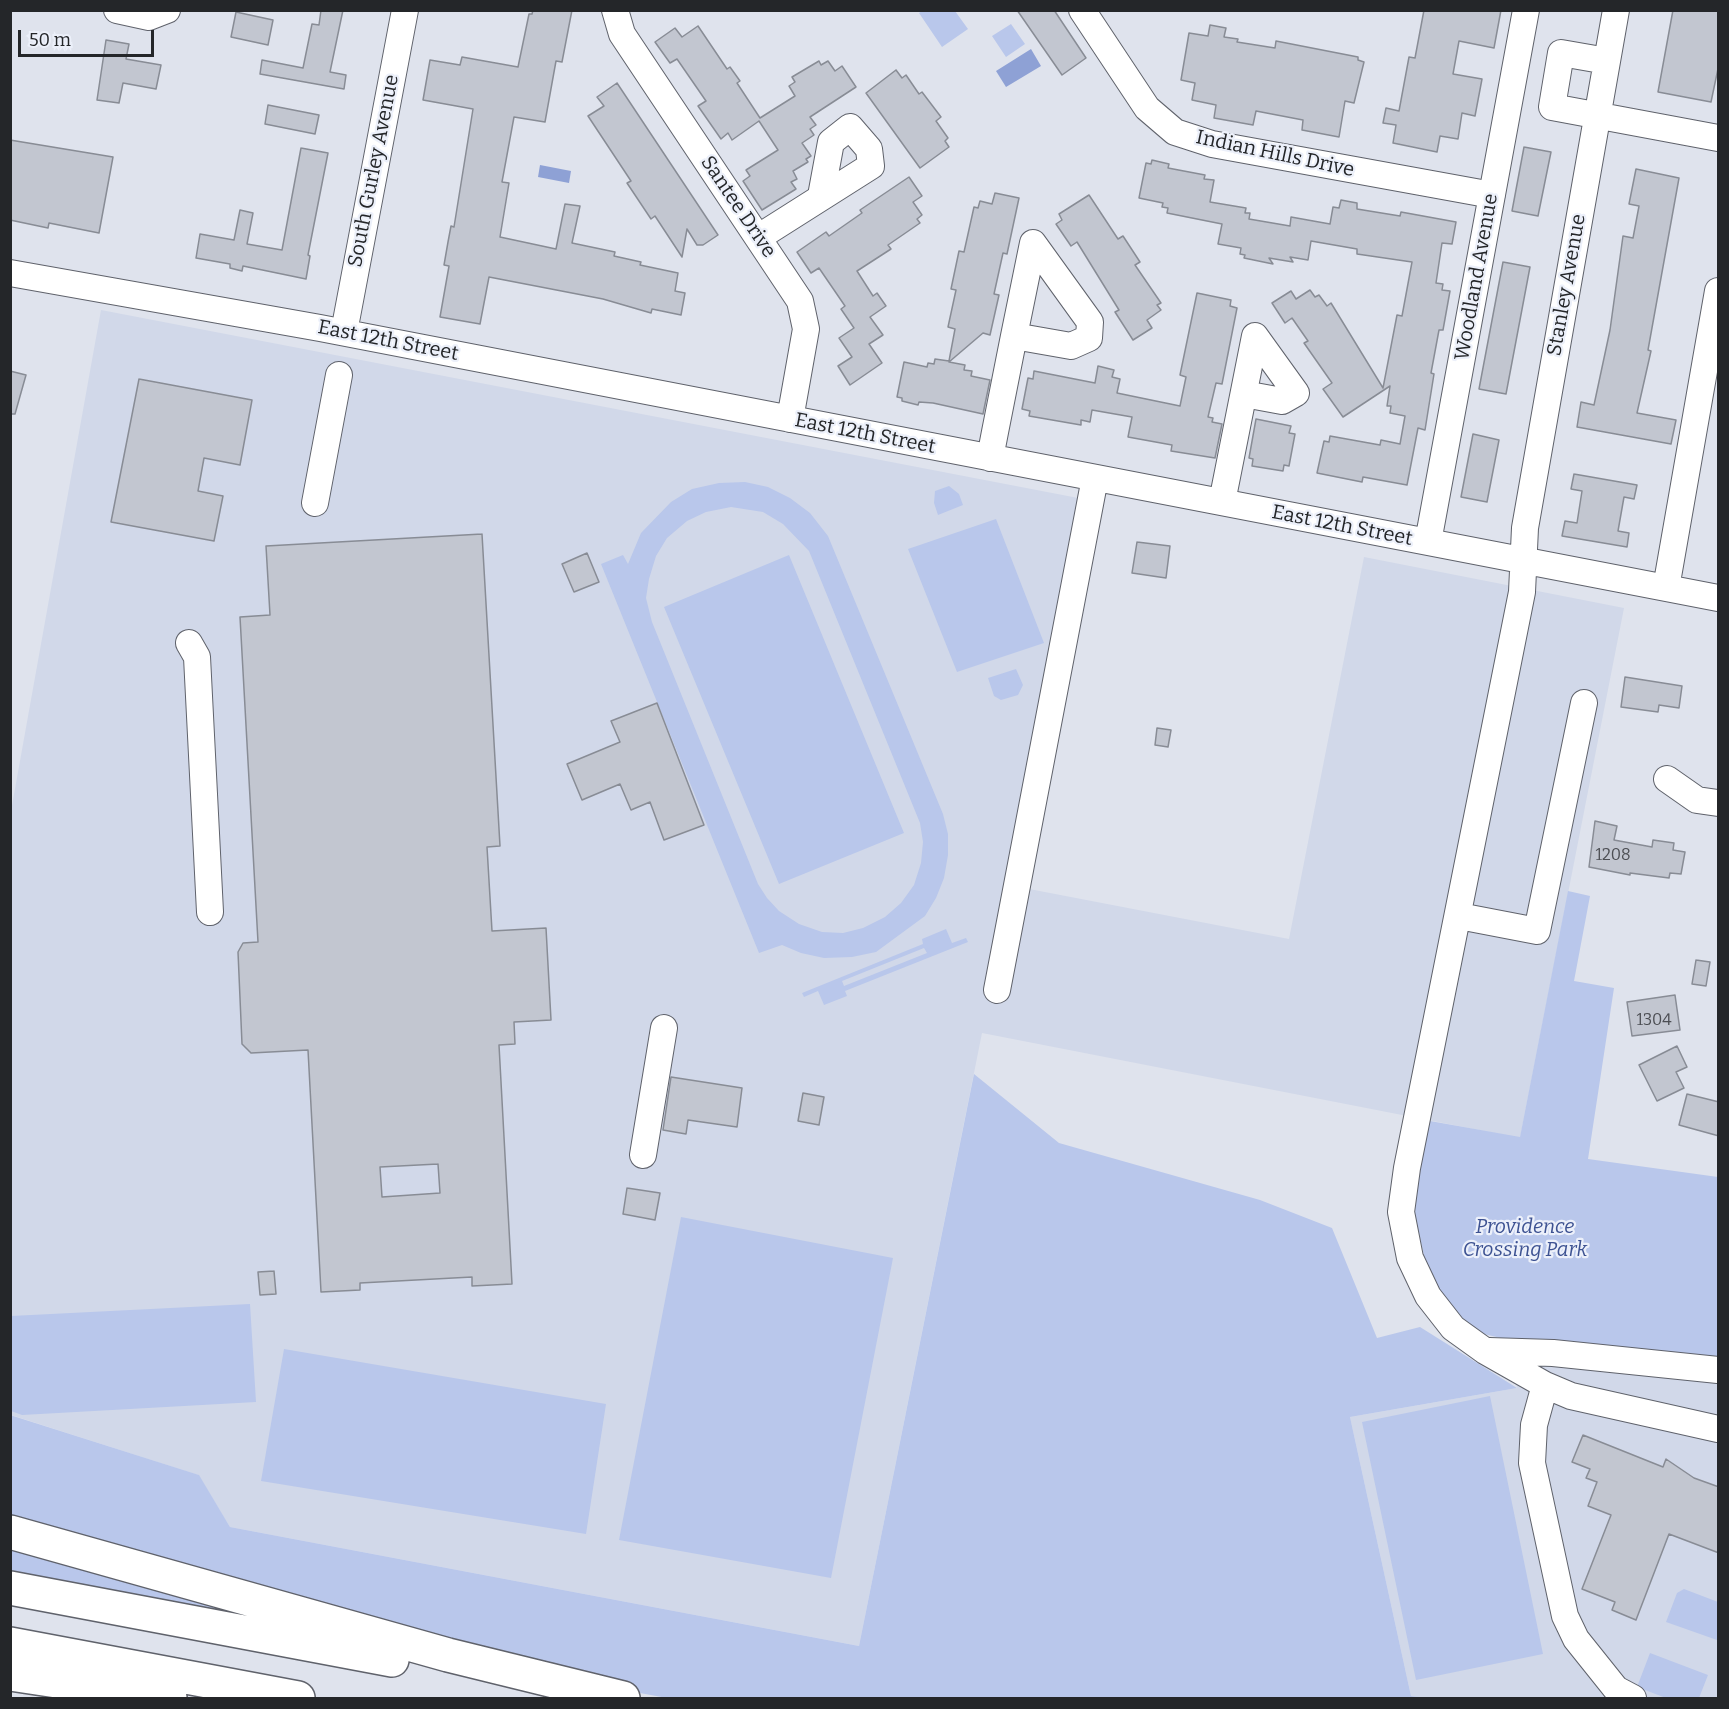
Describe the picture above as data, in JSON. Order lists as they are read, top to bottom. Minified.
{"streets":{"street":["Indian Hills Drive","South Gurley Avenue","Santee Drive","Woodland Avenue","Stanley Avenue","East 12th Street"]},"crossings":[["Indian Hills Drive","Woodland Avenue"],["South Gurley Avenue","East 12th Street"],["Santee Drive","East 12th Street"],["Woodland Avenue","East 12th Street"],["Stanley Avenue","East 12th Street"]],"parks":["Providence Crossing Park"],"house_numbers":["1208","1304"],"scale_bar":"50 m"}
